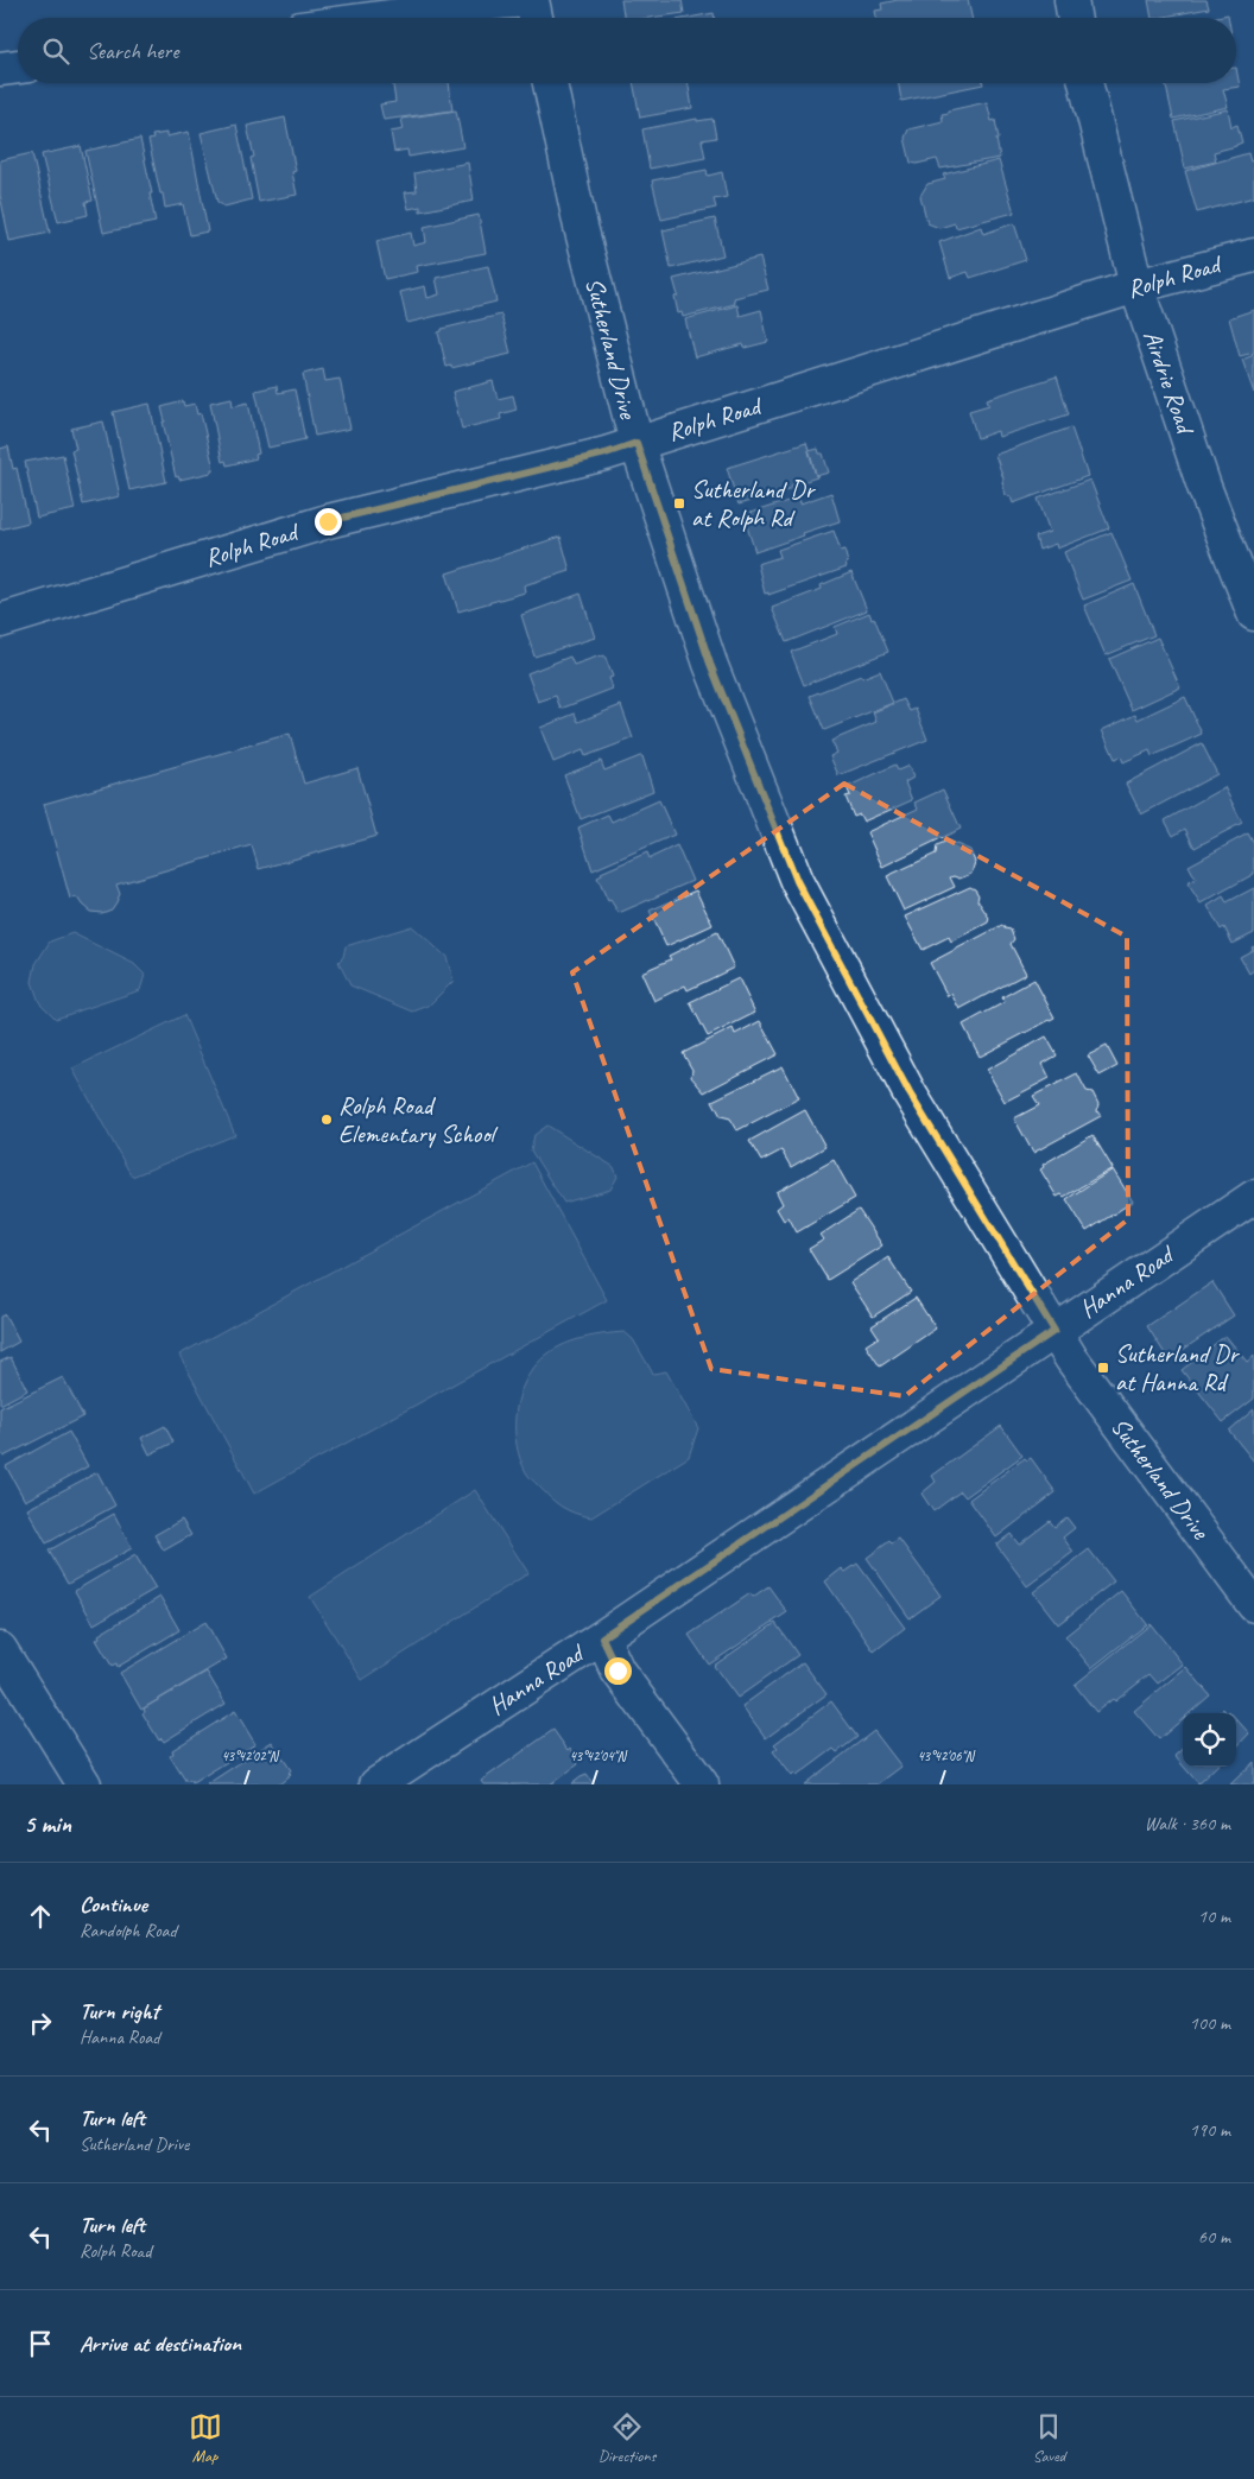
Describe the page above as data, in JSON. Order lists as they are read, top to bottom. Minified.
{"streets":{"street":["Rolph Road","Sutherland Drive","Airdrie Road","Hanna Road"]},"crossings":[["Rolph Road","Sutherland Drive"],["Rolph Road","Airdrie Road"],["Sutherland Drive","Hanna Road"]],"places":{"transit":["Sutherland Dr at Rolph Rd","Sutherland Dr at Hanna Rd"],"other":["Rolph Road Elementary School"]},"page":{"search":"Search here","heading":["5 min","Walk · 360 m"],"list":[["Continue","Randolph Road","10 m"],["Turn right","Hanna Road","100 m"],["Turn left","Sutherland Drive","190 m"],["Turn left","Rolph Road","60 m"],"Arrive at destination"],"nav":["Map","Directions","Saved"]},"coordinates":["43°42'02\"N","43°42'04\"N","43°42'06\"N"]}
